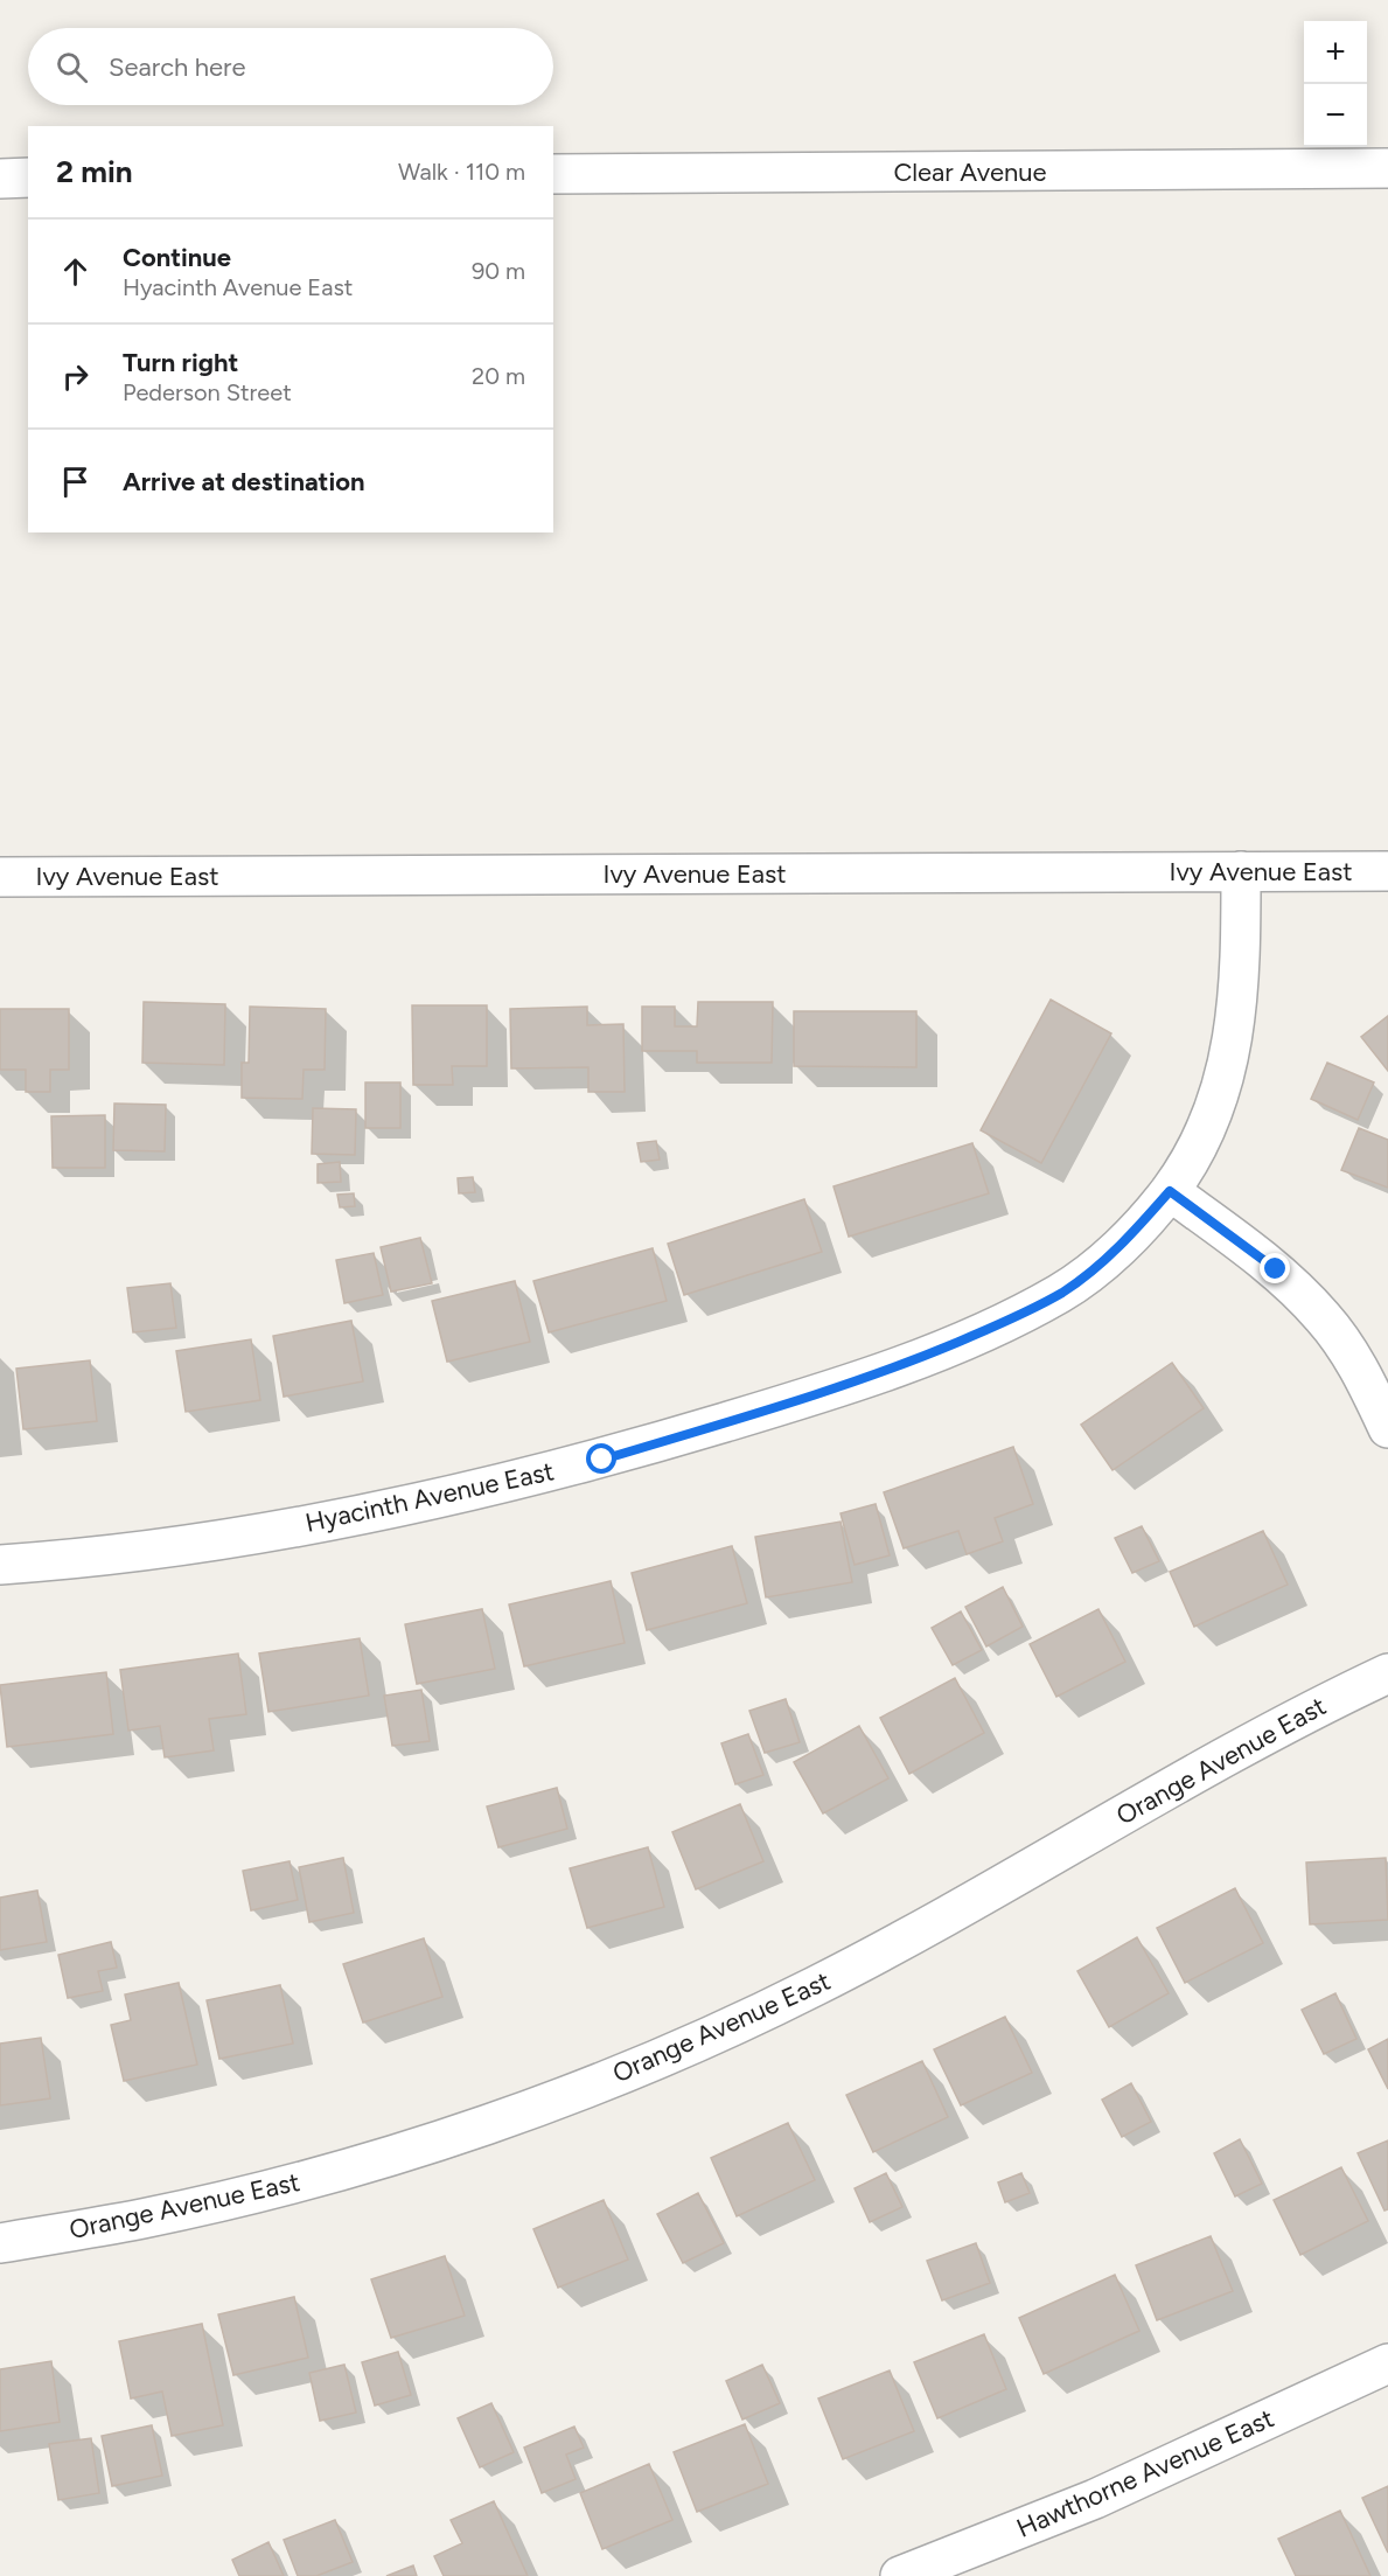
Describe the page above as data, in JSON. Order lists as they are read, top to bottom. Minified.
{"streets":{"street":["Clear Avenue","Ivy Avenue East","Hyacinth Avenue East","Orange Avenue East","Hawthorne Avenue East"]},"crossings":[["Ivy Avenue East","Hyacinth Avenue East"]],"page":{"map_buttons":["+","−"],"search":"Search here","heading":["2 min","Walk · 110 m"],"list":[["Continue","Hyacinth Avenue East","90 m"],["Turn right","Pederson Street","20 m"],"Arrive at destination"]}}
